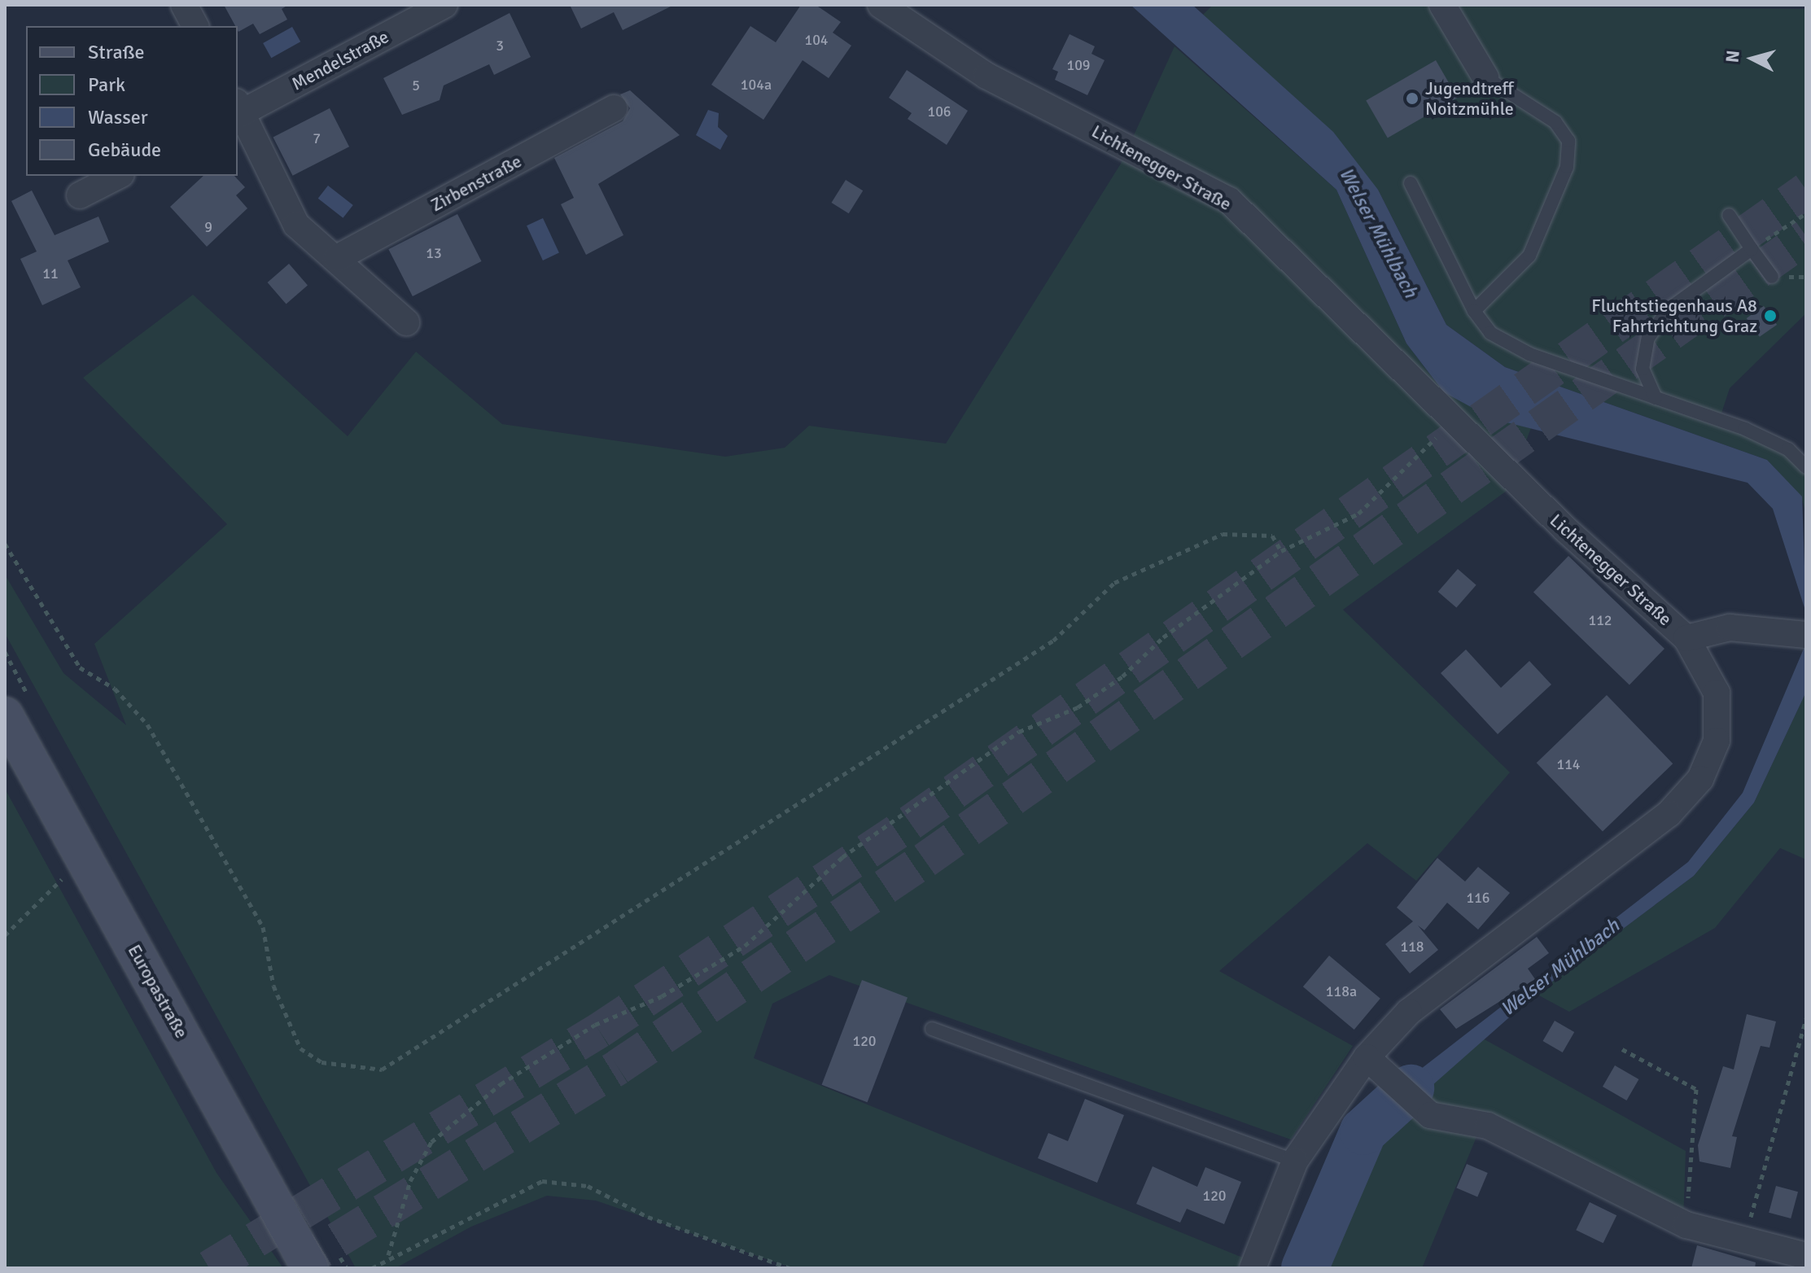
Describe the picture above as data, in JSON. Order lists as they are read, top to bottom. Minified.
{"streets":{"street":["Mendelstraße","Lichtenegger Straße","Zirbenstraße","Europastraße"]},"water":["Welser Mühlbach"],"places":["Jugendtreff Noitzmühle","Fluchtstiegenhaus A8 Fahrtrichtung Graz"],"house_numbers":["104","3","109","104a","5","106","7","9","13","11","112","114","116","118","118a","120","120"],"legend":["Straße","Park","Wasser","Gebäude"],"north":"left"}
